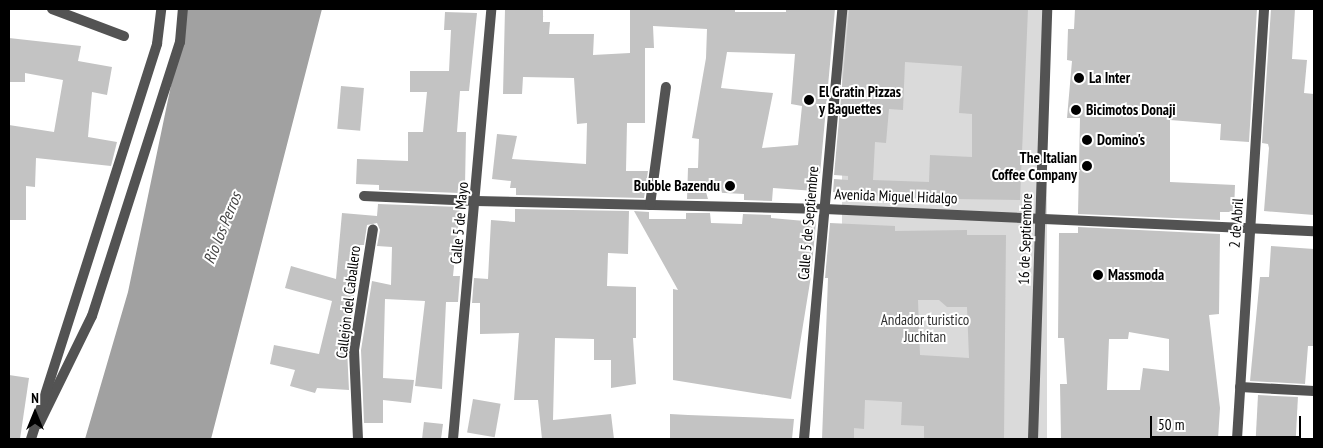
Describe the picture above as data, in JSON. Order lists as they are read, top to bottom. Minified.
{"streets":{"street":["Avenida Miguel Hidalgo","Calle 5 de Mayo","Calle 5 de Septiembre","2 de Abril","16 de Septiembre","Callejón del Caballero"]},"crossings":[["Avenida Miguel Hidalgo","Calle 5 de Mayo"],["Avenida Miguel Hidalgo","Calle 5 de Septiembre"],["Avenida Miguel Hidalgo","2 de Abril"],["Avenida Miguel Hidalgo","16 de Septiembre"]],"water":["Rio los Perros"],"parks":["Andador turistico Juchitan"],"places":["La Inter","El Gratin Pizzas y Baguettes","Bicimotos Donaji","Domino's","The Italian Coffee Company","Bubble Bazendu","Massmoda"],"scale_bar":"50 m","north":"top"}
